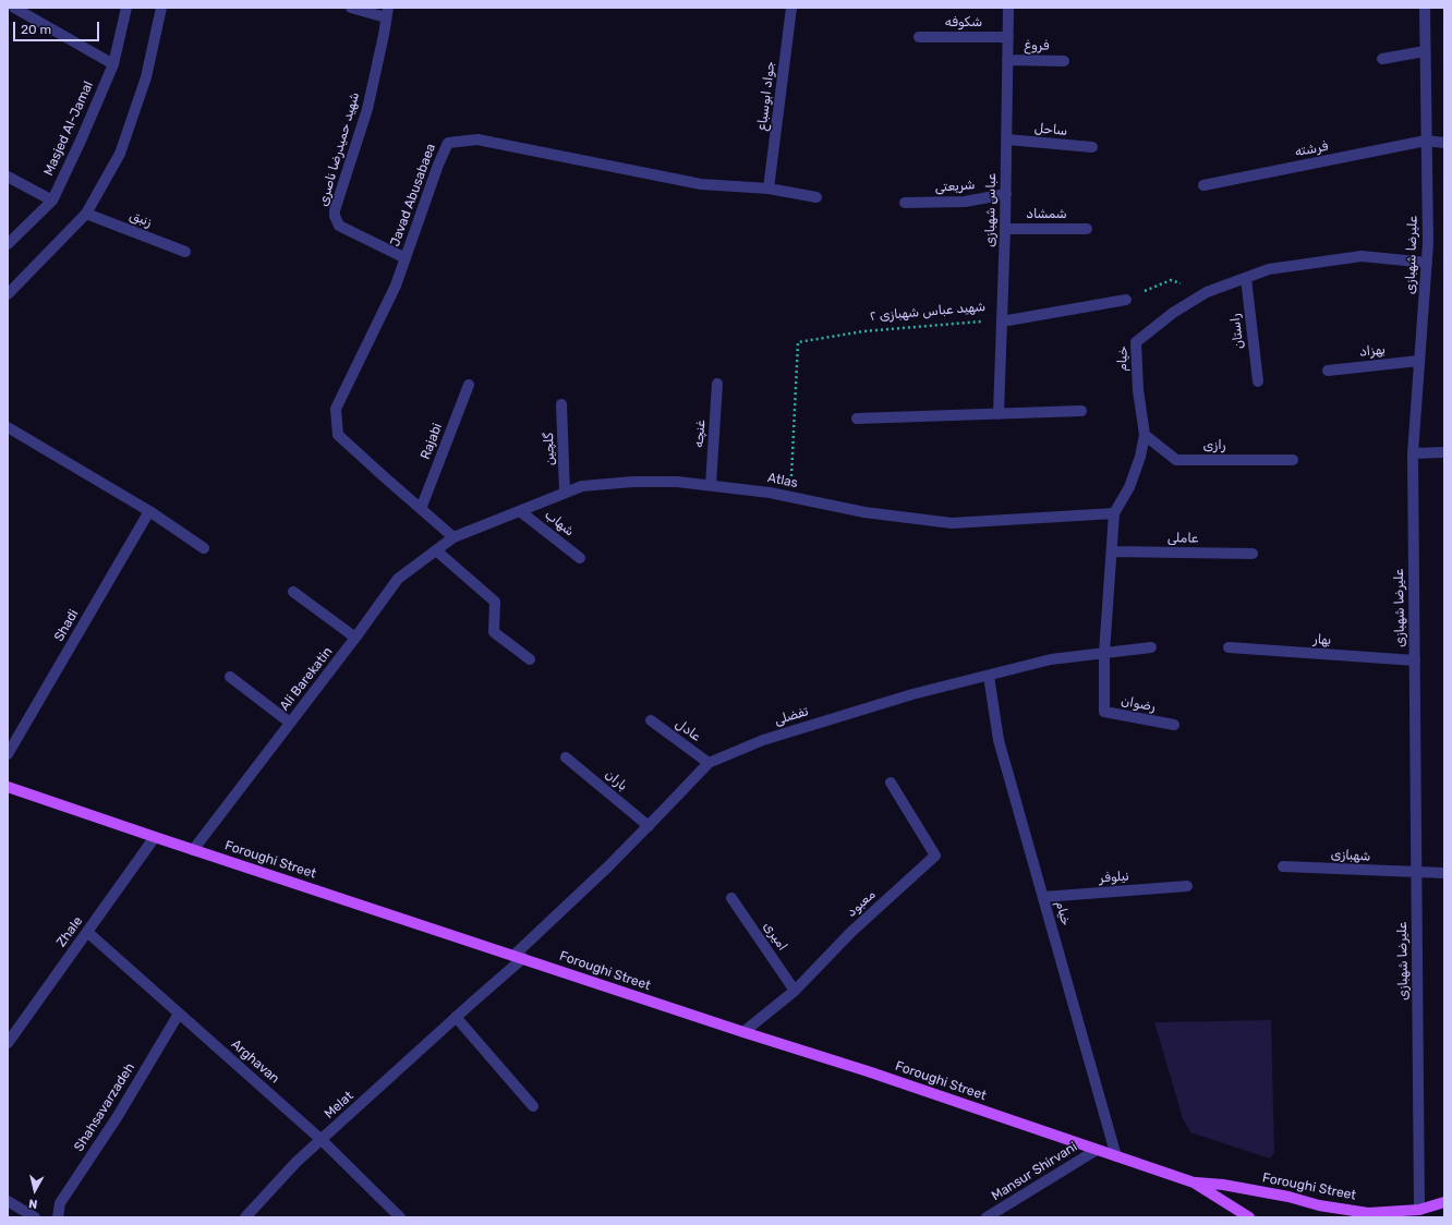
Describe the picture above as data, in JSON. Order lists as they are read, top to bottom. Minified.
{"streets":{"main road":["Foroughi Street"],"street":["شکوفه","فروغ","جواد ابوسباع","Masjed Al-Jamal","ساحل","شهید حمیدرضا ناصری","فرشته","شریعتی","Javad Abusabaea","عباس شهبازی","شمشاد","زنبق","علیرضا شهبازی","شهید عباس شهبازی ۲","راستان","بهزاد","خیام","غنچه","Rajabi","رازی","گلچین","Atlas","شهاب","عاملی","Shadi","بهار","Ali Barekatin","رضوان","تفضلی","عادل","باران","شهبازی","نیلوفر","معبود","Zhale","امیری","Arghavan","Melat","Shahsavarzadeh","Mansur Shirvani"]},"crossings":[["شکوفه","عباس شهبازی"],["فروغ","عباس شهبازی"],["جواد ابوسباع","Javad Abusabaea"],["ساحل","عباس شهبازی"],["شهید حمیدرضا ناصری","Javad Abusabaea"],["فرشته","علیرضا شهبازی"],["شریعتی","عباس شهبازی"],["Javad Abusabaea","Rajabi"],["Javad Abusabaea","Atlas"],["Javad Abusabaea","Ali Barekatin"],["عباس شهبازی","شمشاد"],["عباس شهبازی","شهید عباس شهبازی ۲"],["علیرضا شهبازی","بهزاد"],["علیرضا شهبازی","خیام"],["علیرضا شهبازی","بهار"],["علیرضا شهبازی","شهبازی"],["علیرضا شهبازی","Foroughi Street"],["شهید عباس شهبازی ۲","Atlas"],["راستان","خیام"],["خیام","رازی"],["خیام","Atlas"],["خیام","عاملی"],["خیام","رضوان"],["خیام","تفضلی"],["خیام","Foroughi Street"],["خیام","نیلوفر"],["غنچه","Atlas"],["گلچین","Atlas"],["Atlas","شهاب"],["Atlas","Ali Barekatin"],["Ali Barekatin","Foroughi Street"],["رضوان","تفضلی"],["تفضلی","عادل"],["تفضلی","باران"],["تفضلی","Foroughi Street"],["تفضلی","Melat"],["Foroughi Street","معبود"],["Foroughi Street","Zhale"],["Foroughi Street","Melat"],["Foroughi Street","Mansur Shirvani"],["معبود","امیری"],["Zhale","Arghavan"],["Arghavan","Melat"],["Arghavan","Shahsavarzadeh"]],"scale_bar":"20 m","north":"bottom"}
